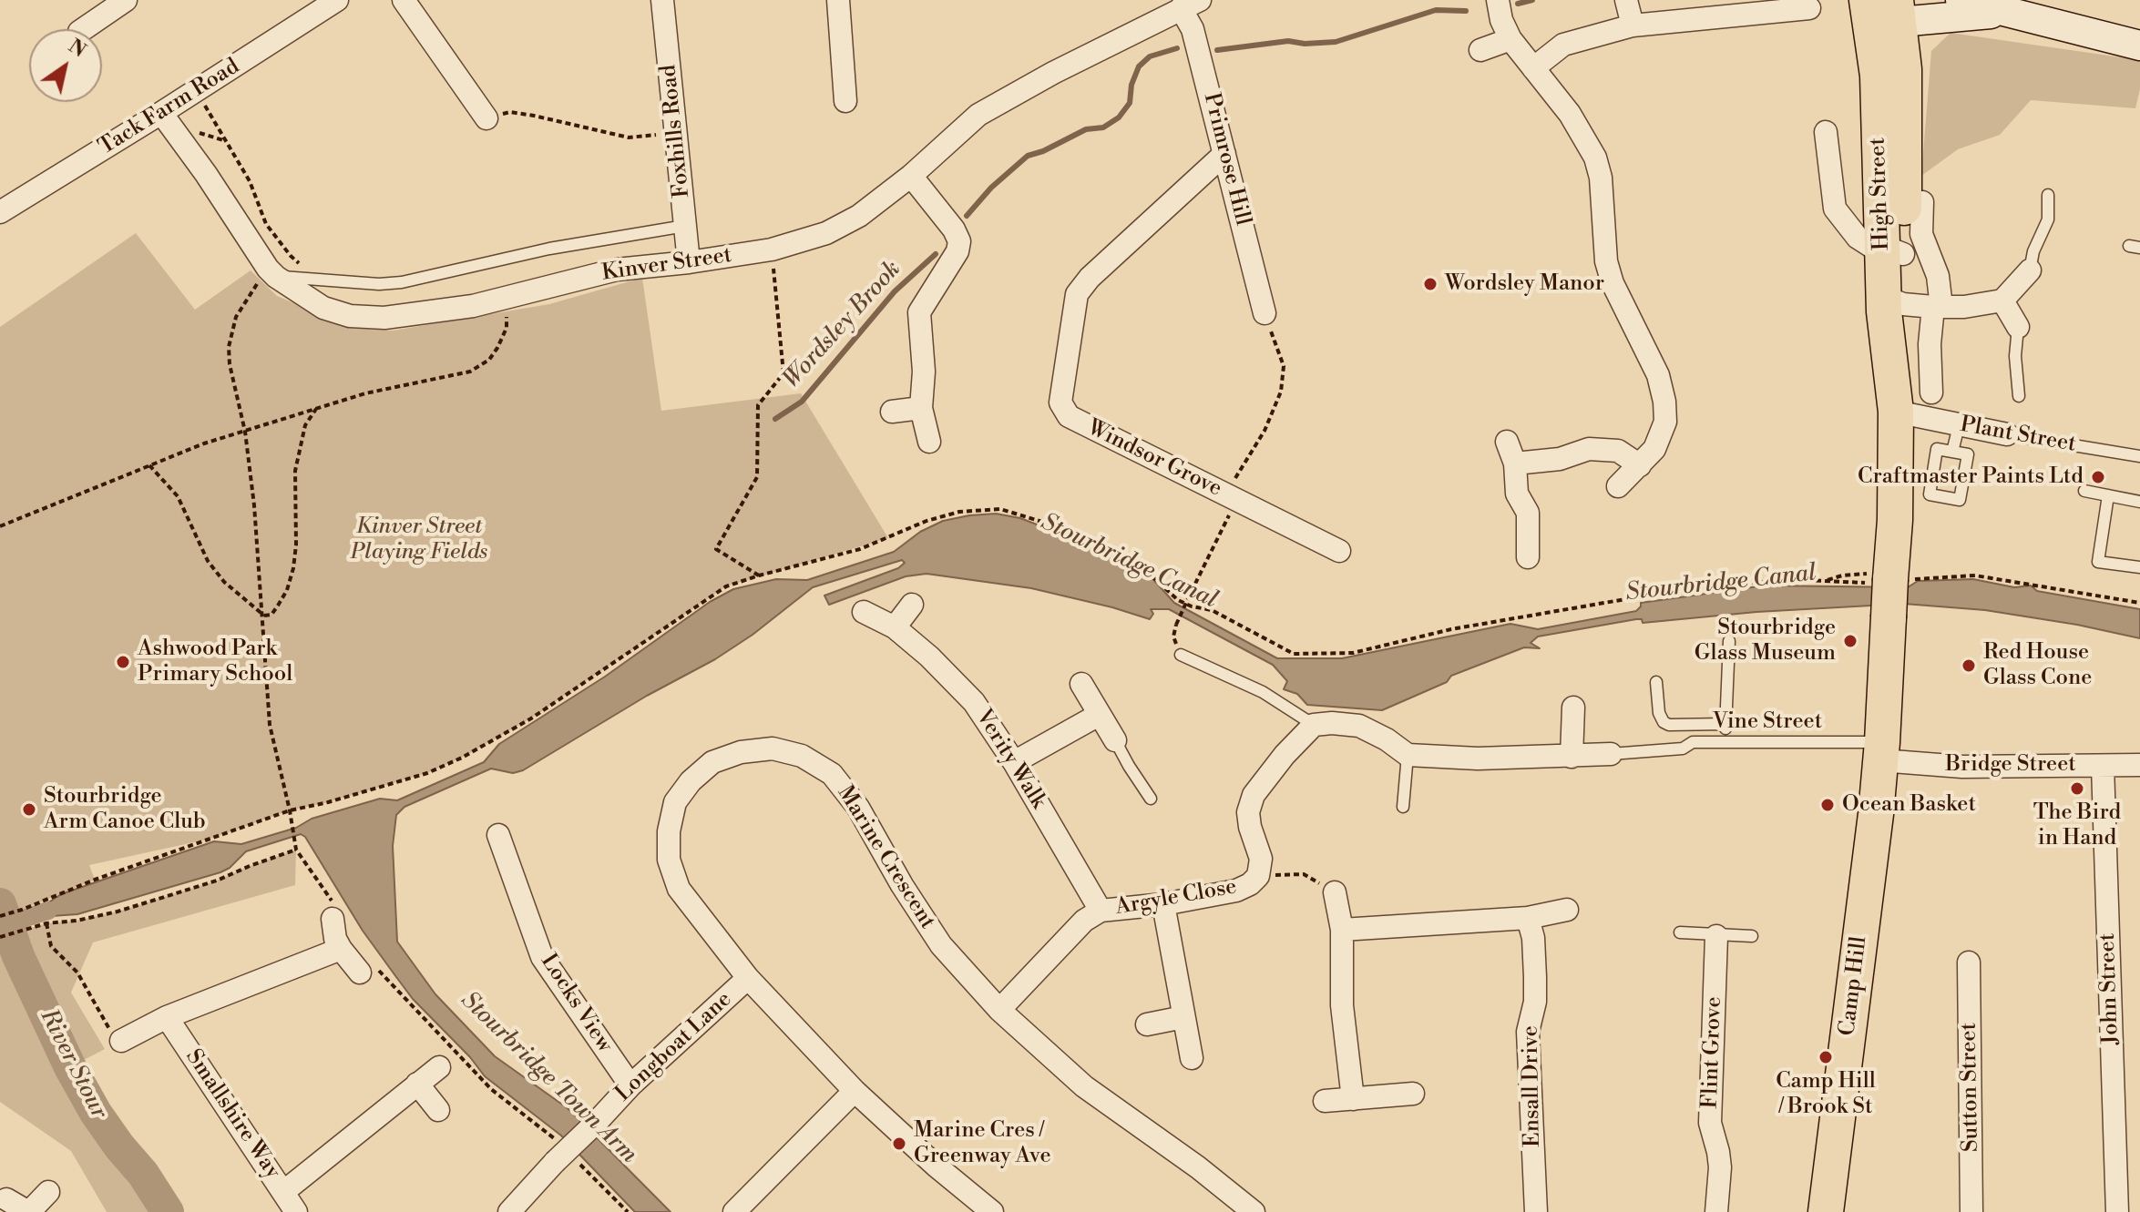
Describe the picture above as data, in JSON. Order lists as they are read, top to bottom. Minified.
{"streets":{"highway":["High Street","Camp Hill"],"street":["Tack Farm Road","Foxhills Road","Primrose Hill","Kinver Street","Plant Street","Windsor Grove","Verity Walk","Bridge Street","Marine Crescent","Argyle Close","John Street","Locks View","Longboat Lane","Flint Grove","Ensall Drive","Sutton Street","Smallshire Way"],"lane":["Vine Street"]},"crossings":[["Tack Farm Road","Kinver Street"],["Foxhills Road","Kinver Street"],["Primrose Hill","Kinver Street"],["Primrose Hill","Windsor Grove"],["High Street","Plant Street"],["High Street","Vine Street"],["High Street","Bridge Street"],["High Street","Camp Hill"],["Vine Street","Bridge Street"],["Vine Street","Camp Hill"],["Verity Walk","Argyle Close"],["Bridge Street","Camp Hill"],["Bridge Street","John Street"],["Marine Crescent","Argyle Close"],["Marine Crescent","Longboat Lane"],["Locks View","Longboat Lane"]],"water":["Wordsley Brook","Stourbridge Canal","River Stour","Stourbridge Town Arm"],"parks":["Kinver Street Playing Fields"],"places":["Wordsley Manor","Craftmaster Paints Ltd","Stourbridge Glass Museum","Ashwood Park Primary School","Red House Glass Cone","The Bird in Hand","Ocean Basket","Stourbridge Arm Canoe Club","Camp Hill / Brook St","Marine Cres / Greenway Ave"],"north":"top right"}
